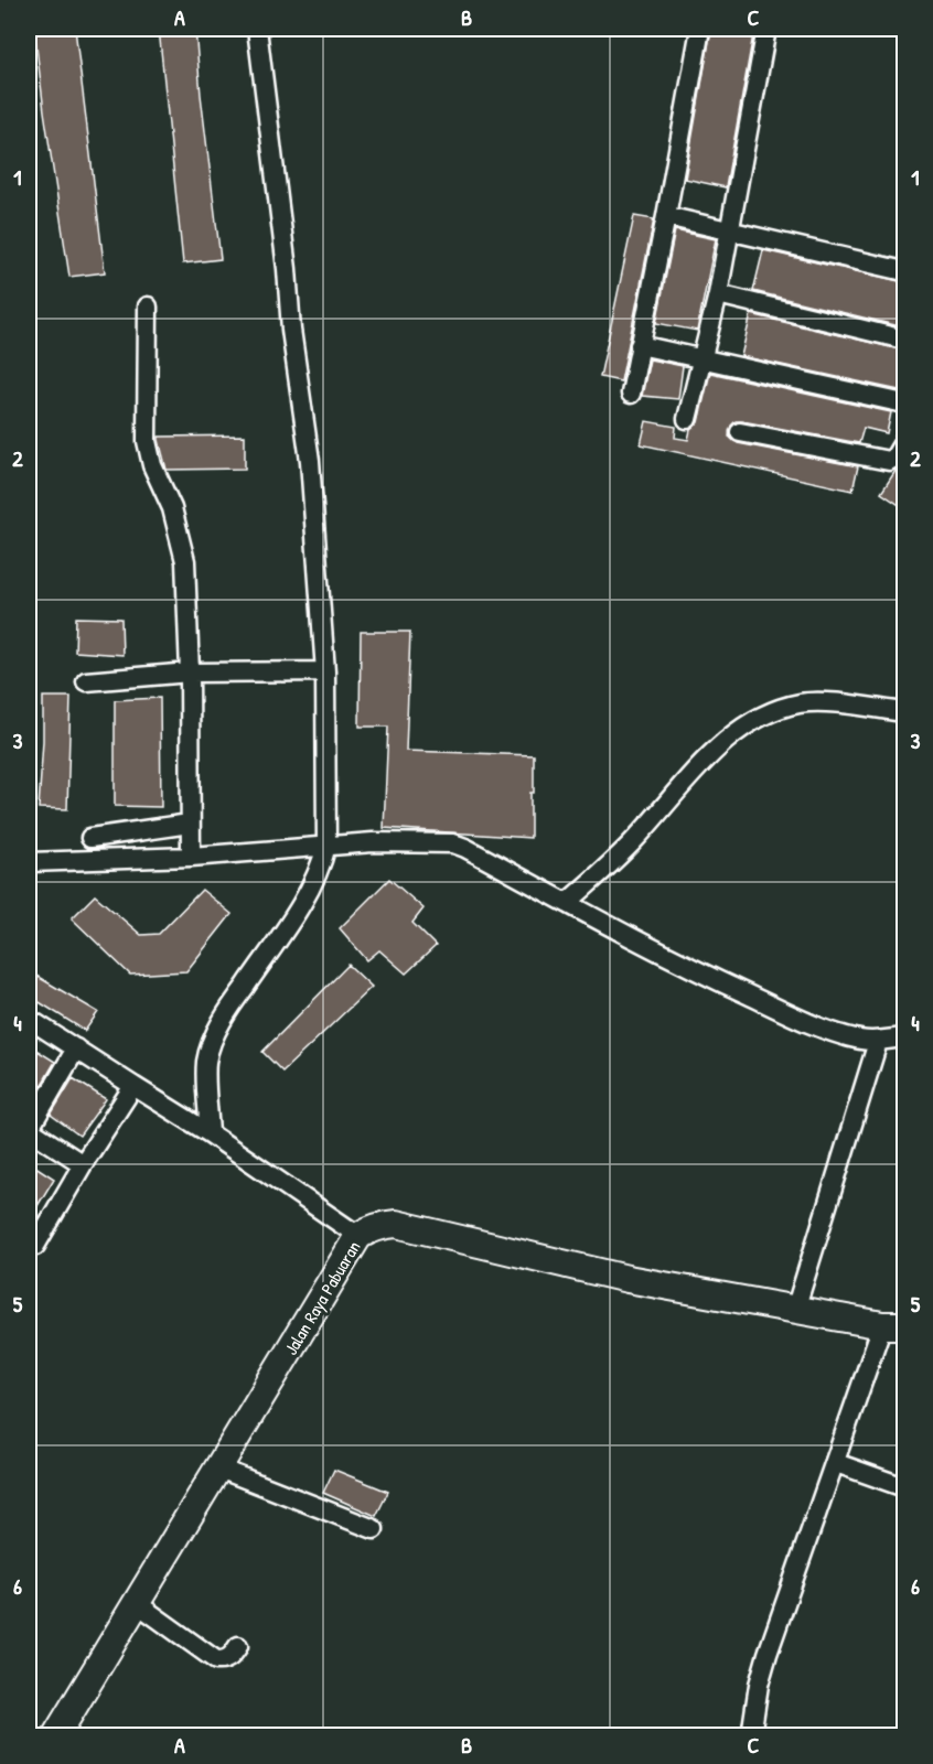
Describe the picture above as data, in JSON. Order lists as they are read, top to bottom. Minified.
{"streets":{"street":["Jalan Raya Pabuaran"]},"grid":{"columns":["A","B","C"],"rows":["1","2","3","4","5","6"]}}
